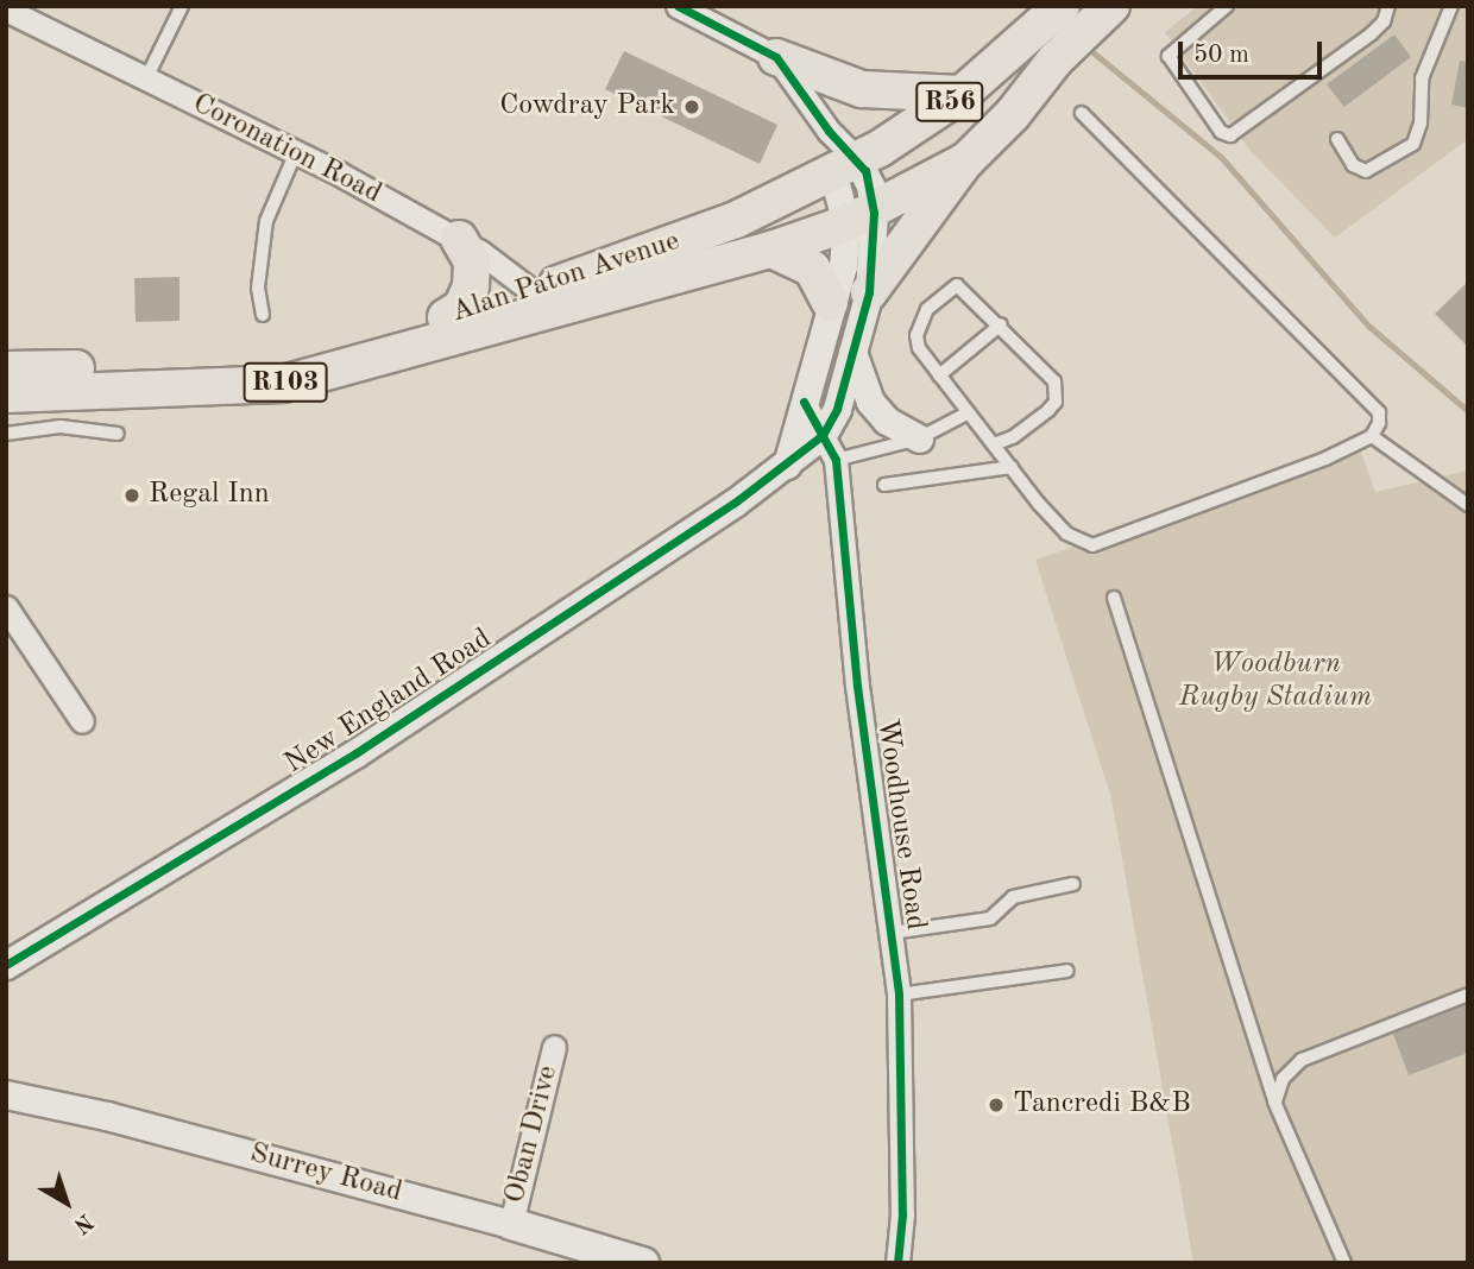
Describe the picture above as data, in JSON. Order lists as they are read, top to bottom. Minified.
{"streets":{"main road":["R56","Alan Paton Avenue","R103","Surrey Road"],"street":["Coronation Road","New England Road","Woodhouse Road","Oban Drive"]},"crossings":[["Coronation Road","Alan Paton Avenue"],["Alan Paton Avenue","New England Road"],["New England Road","Woodhouse Road"],["Oban Drive","Surrey Road"]],"parks":["Woodburn Rugby Stadium"],"places":["Cowdray Park","Regal Inn","Tancredi B&B"],"scale_bar":"50 m","north":"bottom right"}
